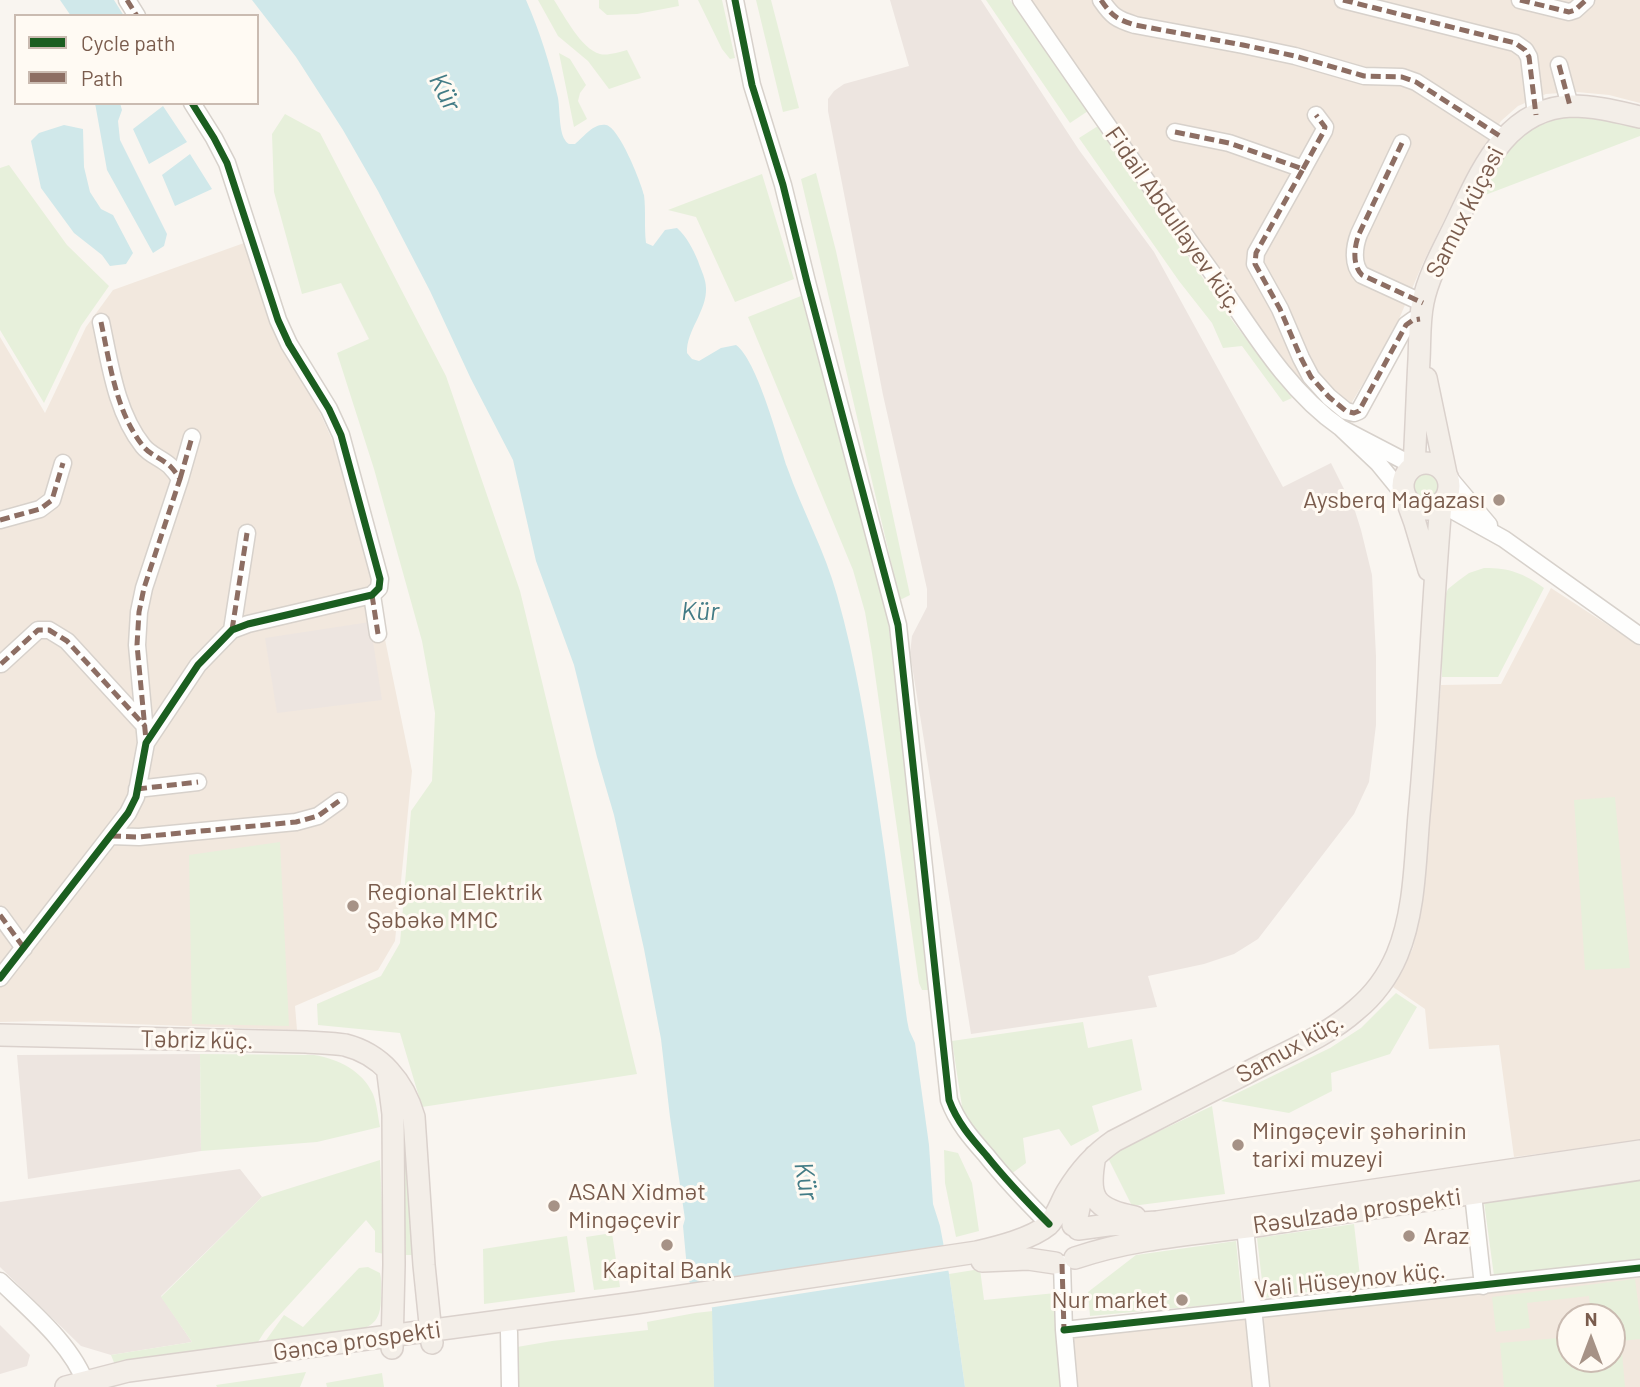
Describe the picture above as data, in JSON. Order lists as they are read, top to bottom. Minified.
{"streets":{"main road":["Samux küçəsi","Təbriz küç.","Samux küç.","Rəsulzadə prospekti","Gəncə prospekti"],"street":["Fidail Abdullayev küç.","Vəli Hüseynov küç."]},"crossings":[["Samux küç.","Rəsulzadə prospekti"]],"water":["Kür"],"places":["Aysberq Mağazası","Regional Elektrik Şəbəkə MMC","Mingəçevir şəhərinin tarixi muzeyi","ASAN Xidmət Mingəçevir","Araz","Kapital Bank","Nur market"],"legend":["Cycle path","Path"],"north":"top"}
